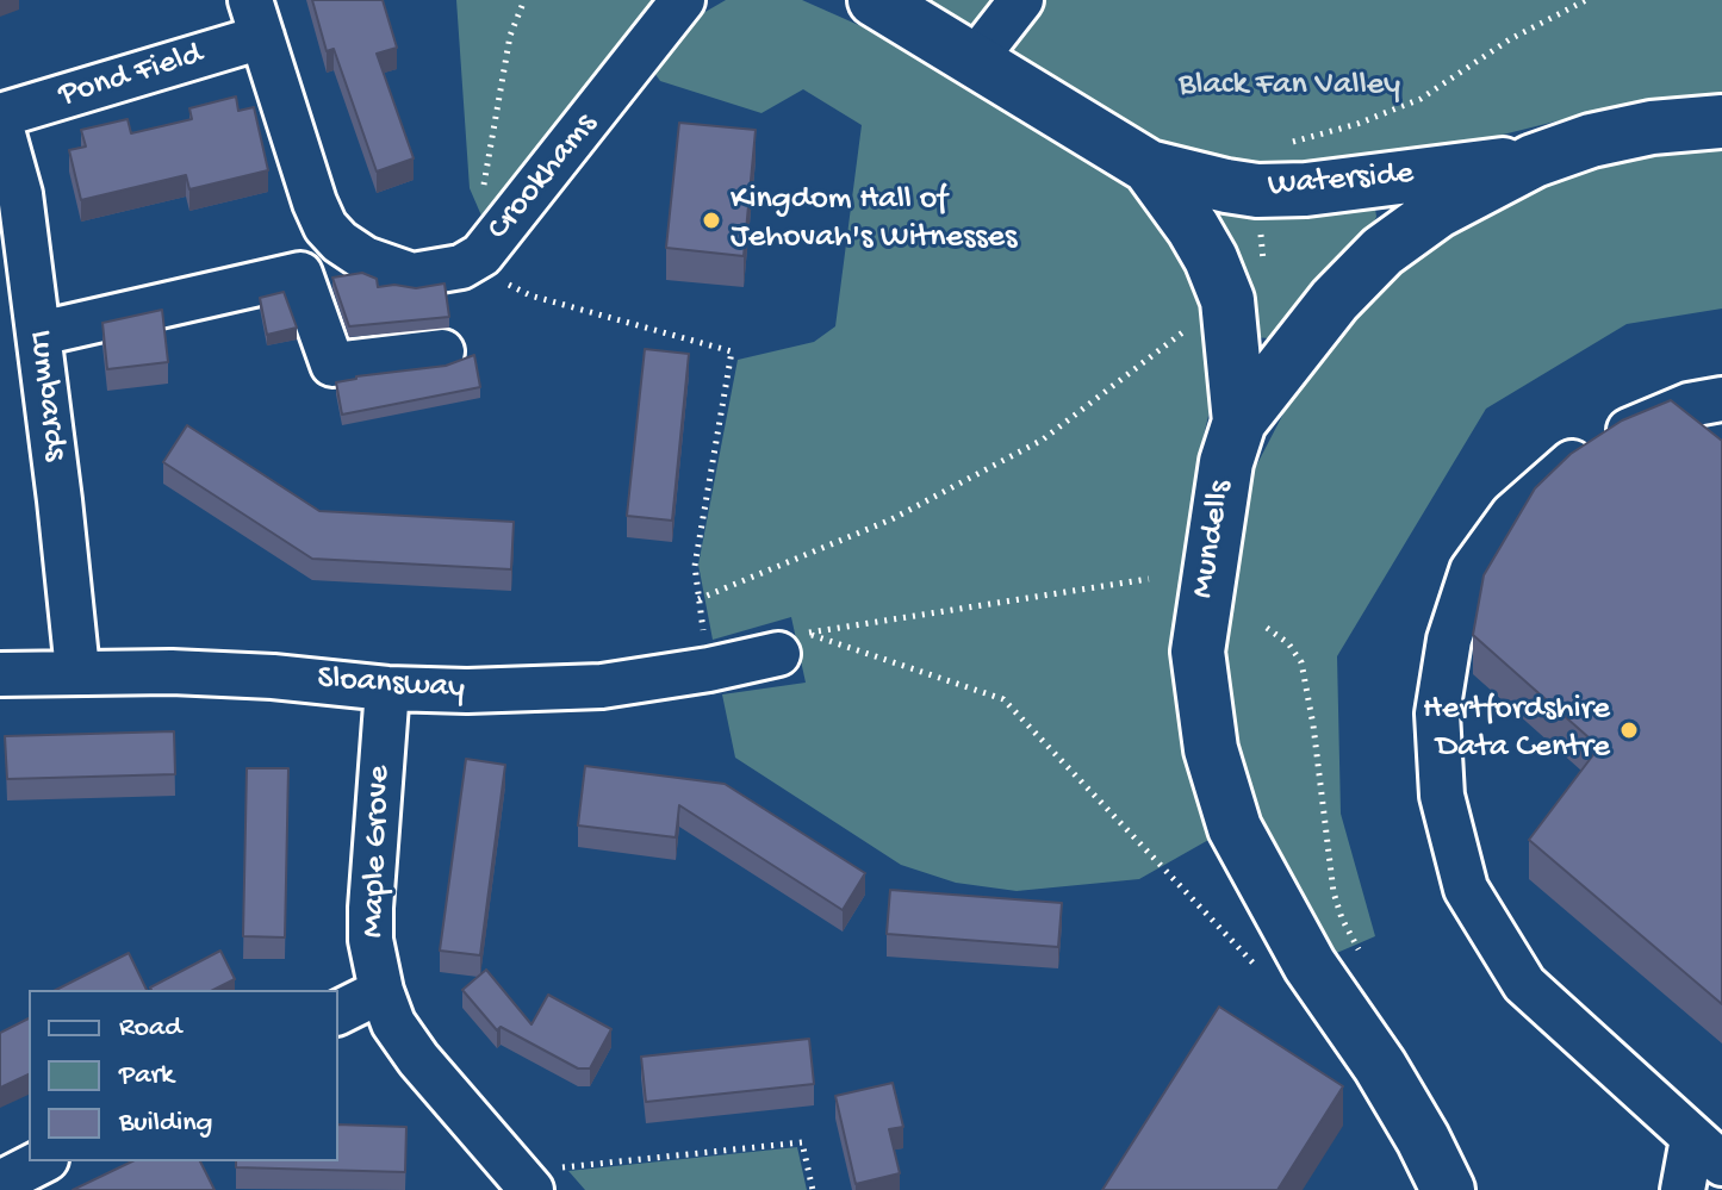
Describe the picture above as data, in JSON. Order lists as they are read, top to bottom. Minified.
{"streets":{"main road":["Waterside","Mundells"],"street":["Pond Field","Crookhams","Lumbards","Sloansway","Maple Grove"]},"crossings":[["Pond Field","Crookhams"],["Pond Field","Lumbards"],["Waterside","Mundells"],["Lumbards","Sloansway"],["Sloansway","Maple Grove"]],"parks":["Black Fan Valley"],"places":["Kingdom Hall of Jehovah's Witnesses","Hertfordshire Data Centre"],"legend":["Road","Park","Building"]}
